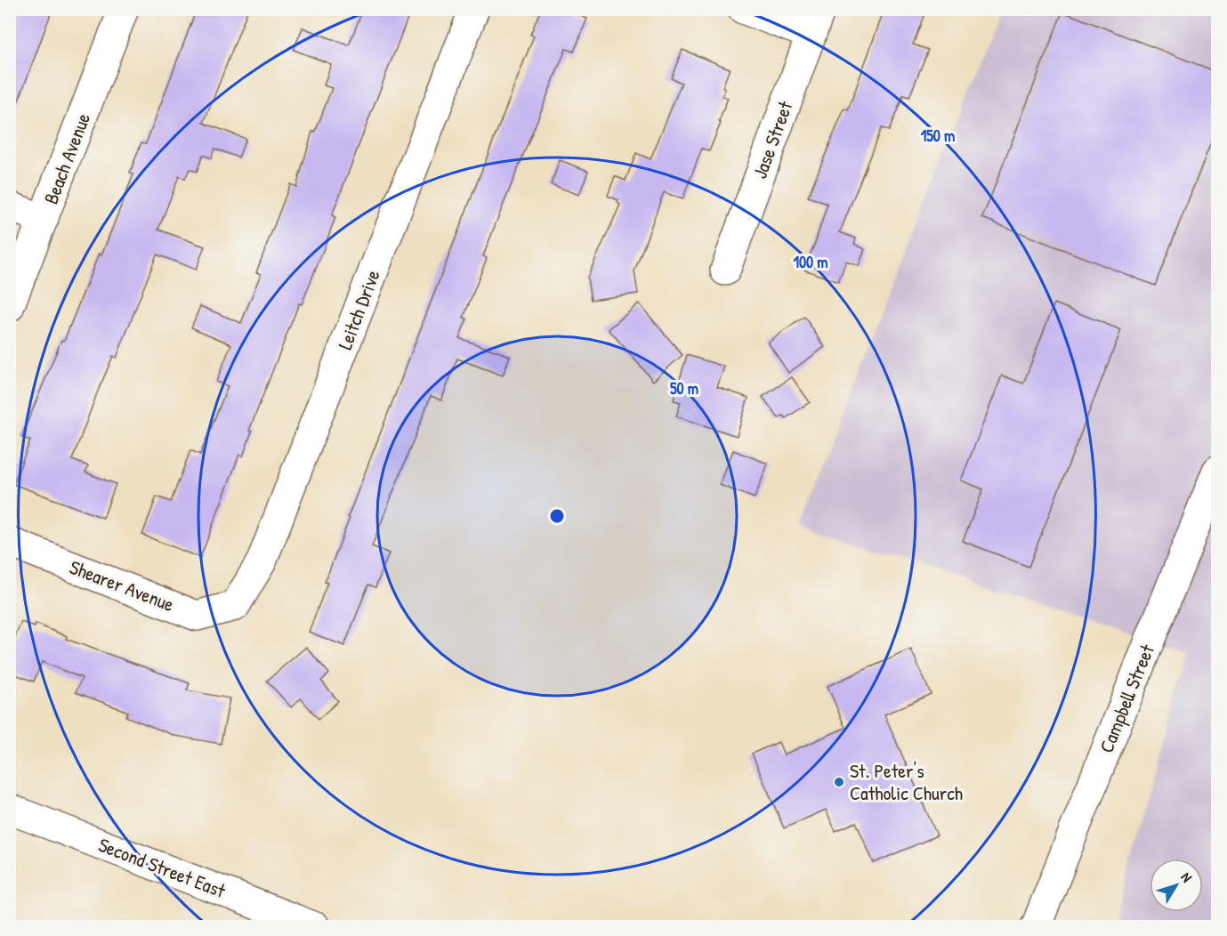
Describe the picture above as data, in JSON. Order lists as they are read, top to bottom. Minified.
{"streets":{"street":["Jase Street","Beach Avenue","Leitch Drive","Shearer Avenue","Campbell Street","Second Street East"]},"crossings":[["Leitch Drive","Shearer Avenue"]],"places":["St. Peter's Catholic Church"],"north":"top right","rings":["150 m","100 m","50 m"]}
